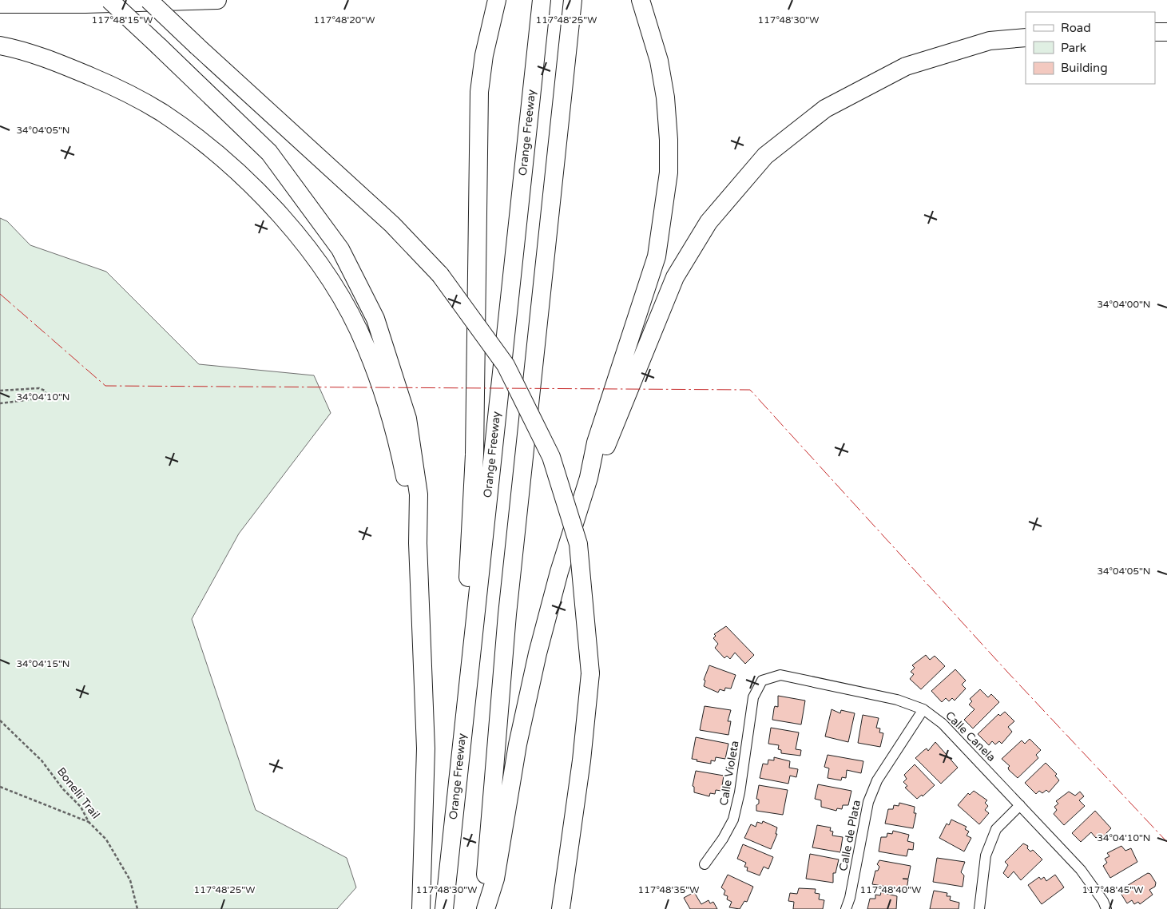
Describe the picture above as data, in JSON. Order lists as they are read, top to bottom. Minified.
{"streets":{"highway":["Orange Freeway"],"street":["Calle Canela","Calle Violeta","Calle de Plata"],"path":["Bonelli Trail"]},"crossings":[["Calle Canela","Calle Violeta"],["Calle Canela","Calle de Plata"]],"legend":["Road","Park","Building"],"coordinates":["117°48'25\"W","117°48'30\"W","117°48'15\"W","117°48'20\"W","34°04'05\"N","34°04'00\"N","34°04'10\"N","34°04'15\"N","117°48'35\"W","117°48'40\"W","117°48'45\"W"]}
